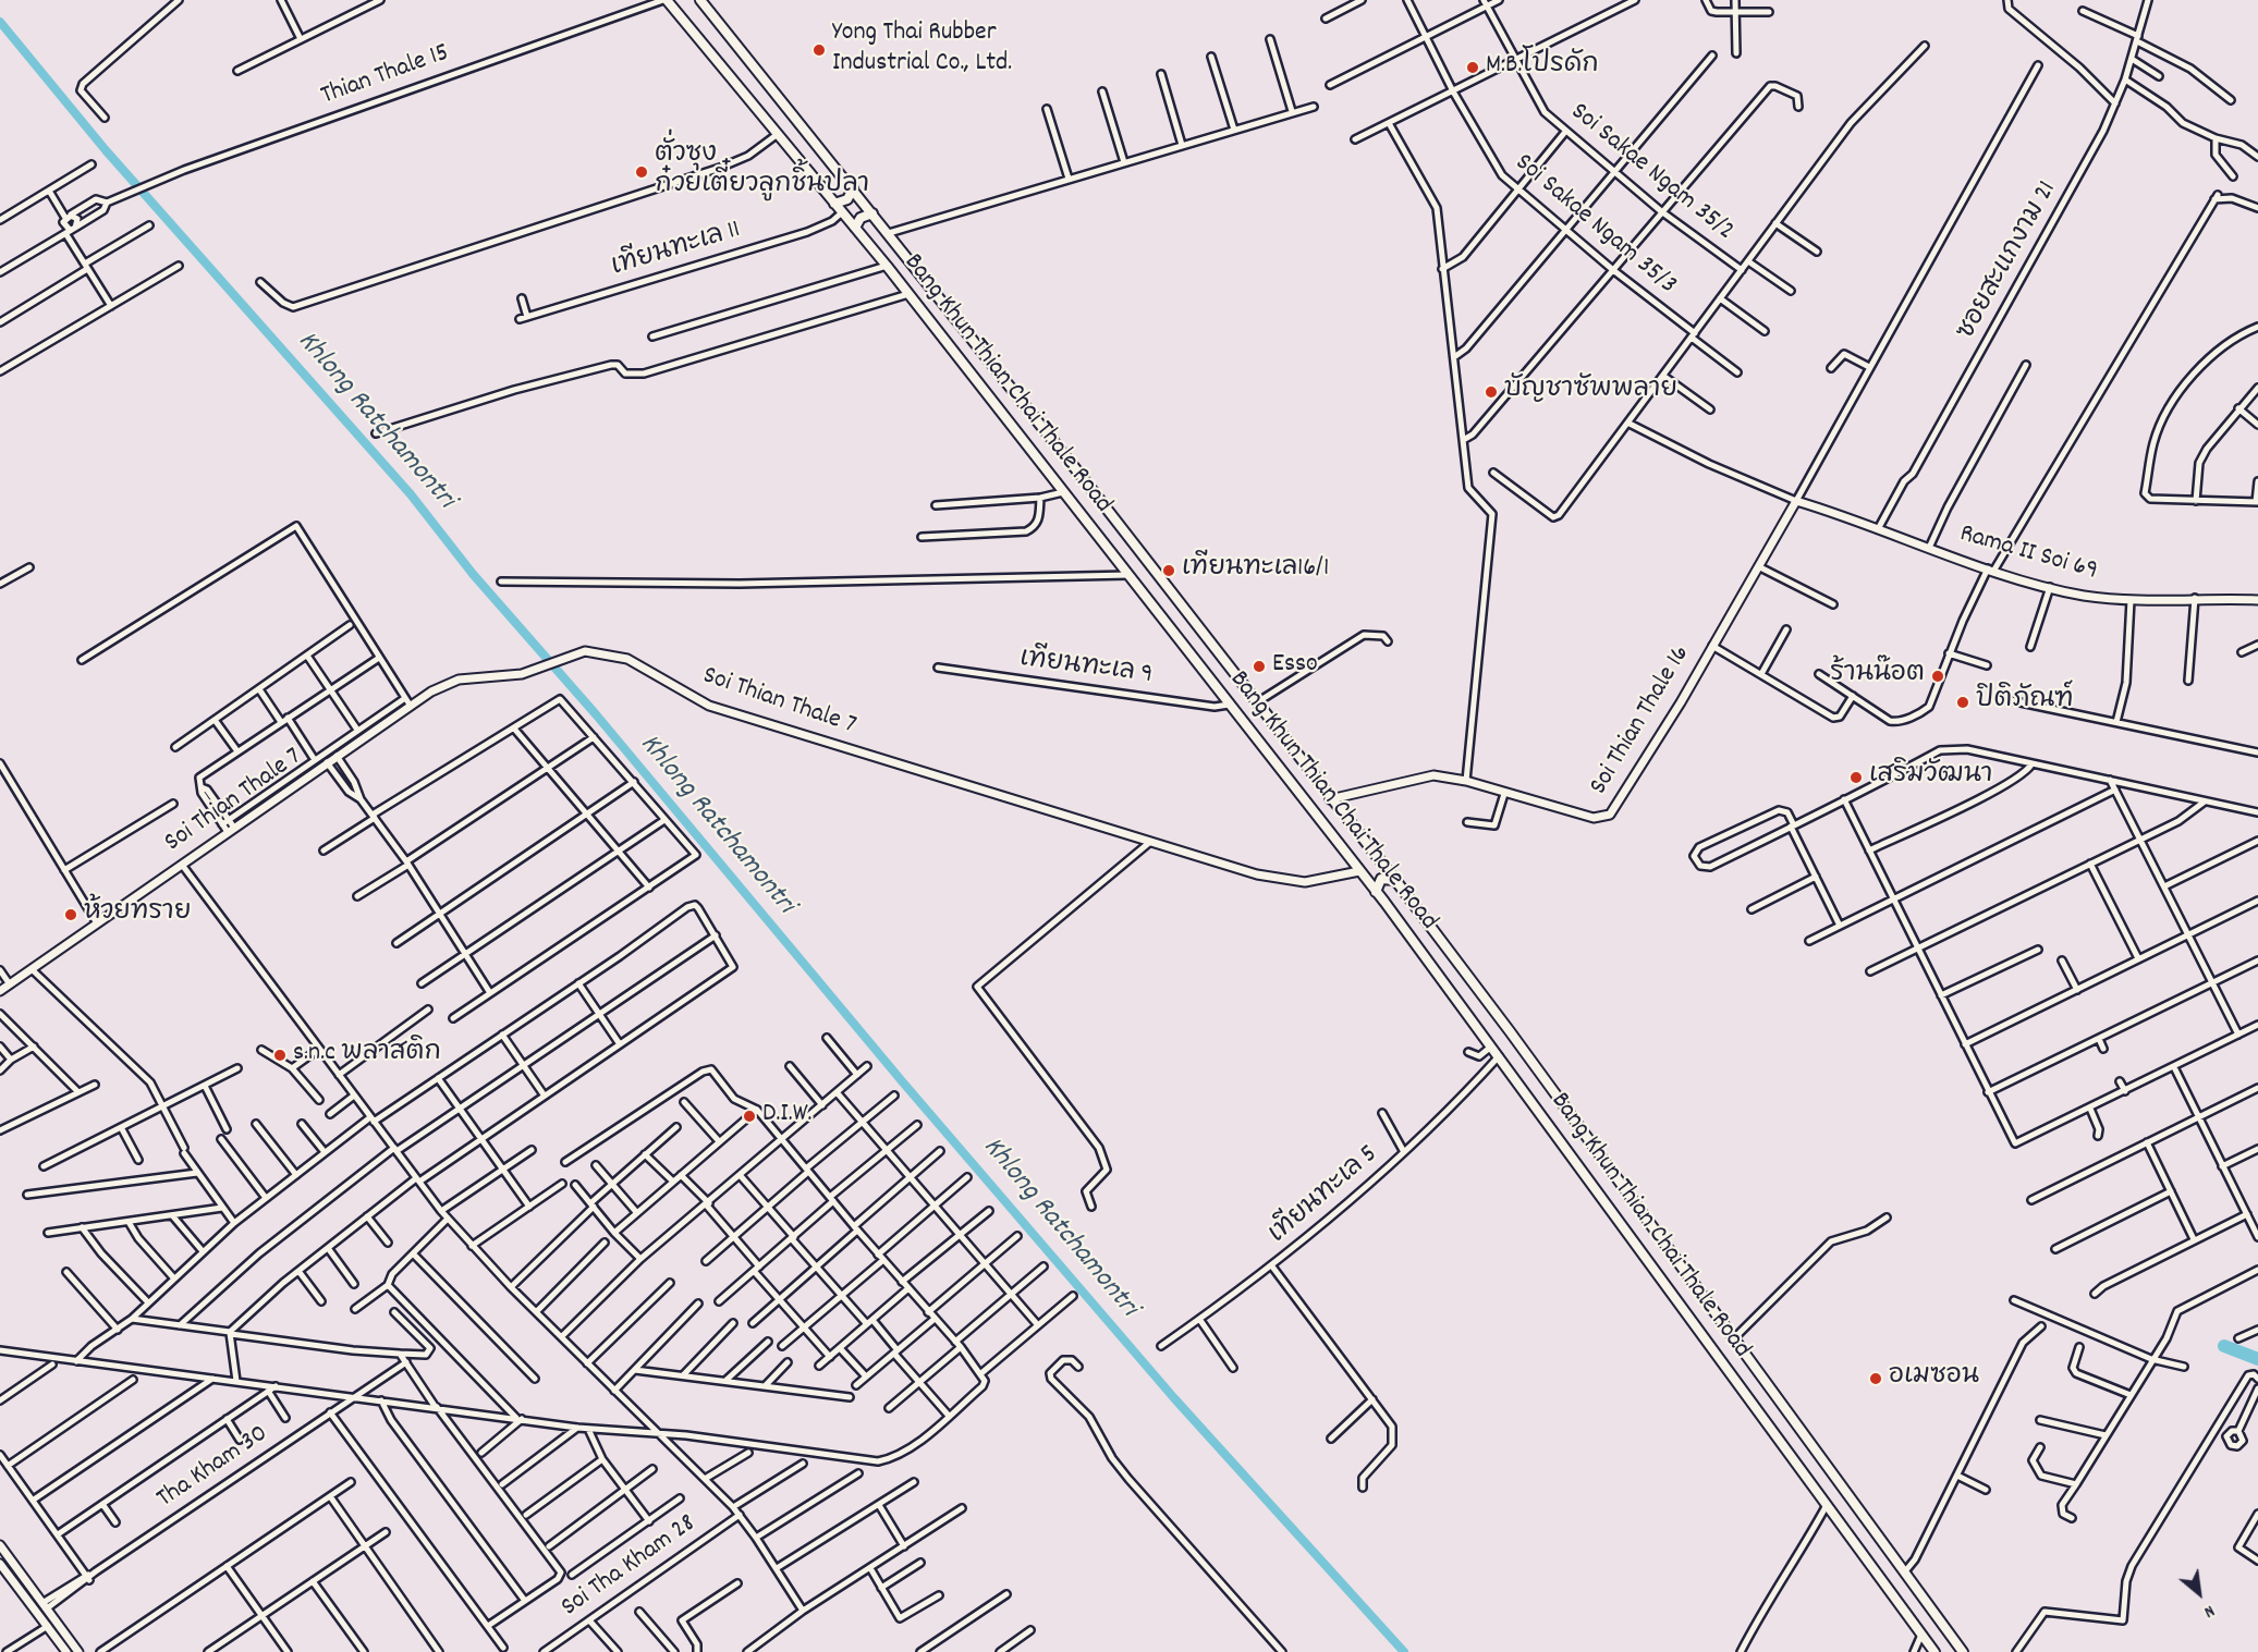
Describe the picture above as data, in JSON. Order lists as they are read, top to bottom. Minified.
{"streets":{"main road":["Bang Khun Thian Chai Thale Road"],"street":["Thian Thale 15","Soi Sakae Ngam 35/2","Soi Sakae Ngam 35/3","เทียนทะเล 11","ซอยสะแกงาม 21","Rama II Soi 69","เทียนทะเล 9","Soi Thian Thale 7","Soi Thian Thale 16","เทียนทะเล 5","Tha Kham 30","Soi Tha Kham 28"]},"crossings":[["Thian Thale 15","Bang Khun Thian Chai Thale Road"],["เทียนทะเล 11","Bang Khun Thian Chai Thale Road"],["ซอยสะแกงาม 21","Rama II Soi 69"],["Bang Khun Thian Chai Thale Road","เทียนทะเล 9"],["Bang Khun Thian Chai Thale Road","Soi Thian Thale 7"],["Bang Khun Thian Chai Thale Road","Soi Thian Thale 16"],["Bang Khun Thian Chai Thale Road","เทียนทะเล 5"],["Rama II Soi 69","Soi Thian Thale 16"]],"water":["Khlong Ratchamontri"],"places":["Yong Thai Rubber Industrial Co., Ltd.","M.B.โปรดัก","ตั่วซุง ก๋วยเตี๋ยวลูกชิ้นปลา","บัญชาซัพพลาย","เทียนทะเล16/1","Esso","ร้านน๊อต","ปิติภัณฑ์","เสริมวัฒนา","ห้วยทราย","s.n.c พลาสติก","D.I.W.","อเมซอน"],"north":"bottom right"}
